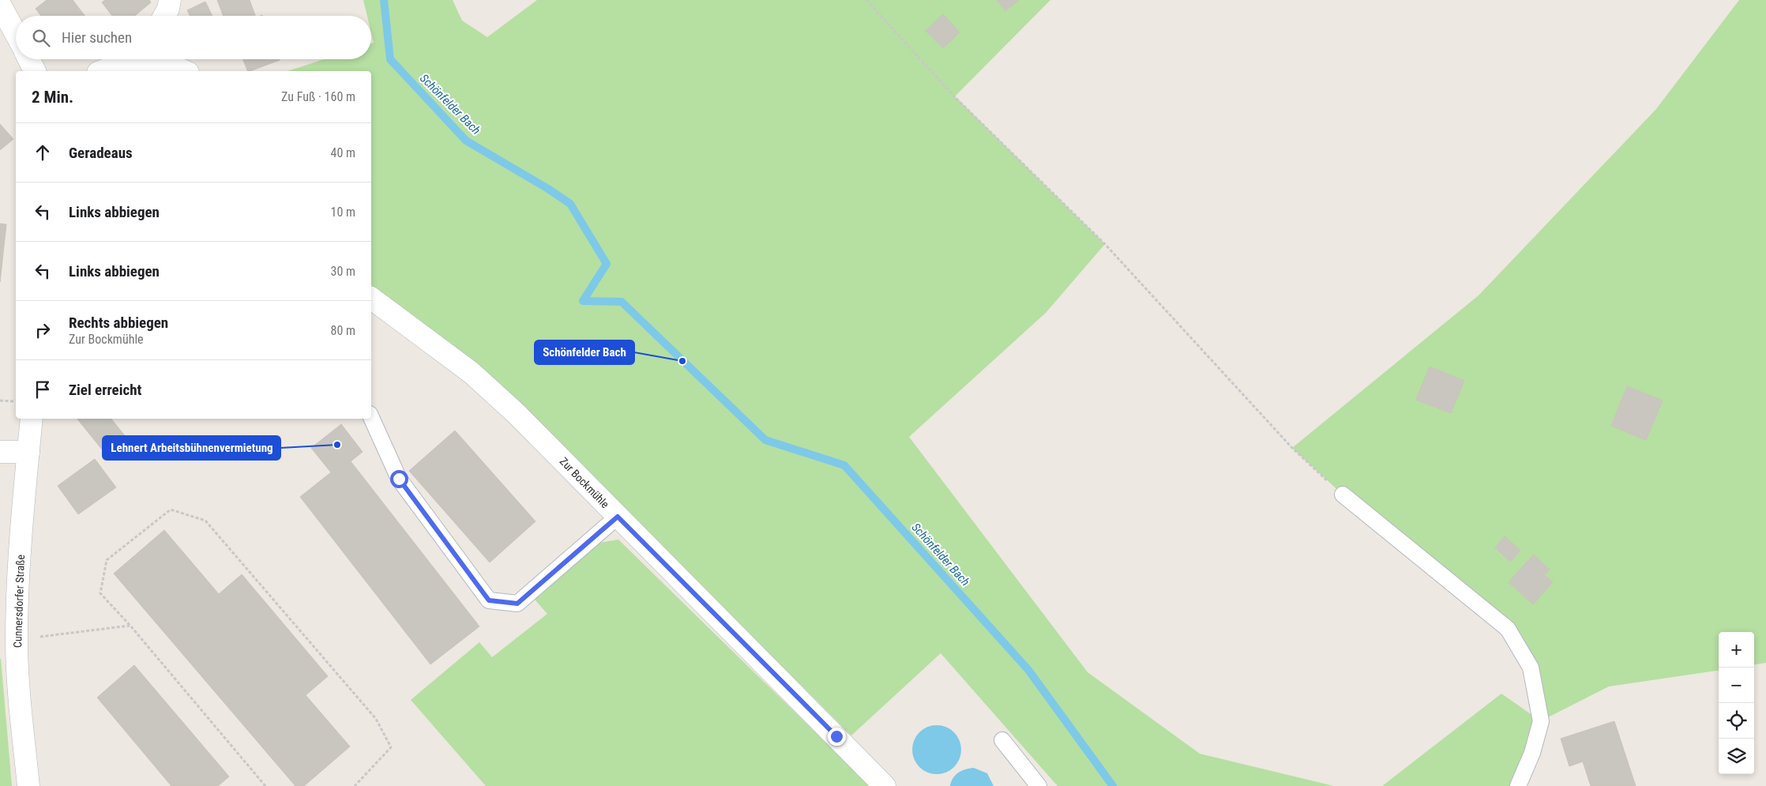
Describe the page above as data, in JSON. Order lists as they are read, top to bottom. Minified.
{"streets":{"street":["Zur Bockmühle","Cunnersdorfer Straße"]},"water":["Schönfelder Bach"],"places":["Schönfelder Bach","Lehnert Arbeitsbühnenvermietung"],"page":{"search":"Hier suchen","heading":["2 Min.","Zu Fuß · 160 m"],"list":[["Geradeaus","40 m"],["Links abbiegen","10 m"],["Links abbiegen","30 m"],["Rechts abbiegen","Zur Bockmühle","80 m"],"Ziel erreicht"],"map_buttons":["+","−"]}}
